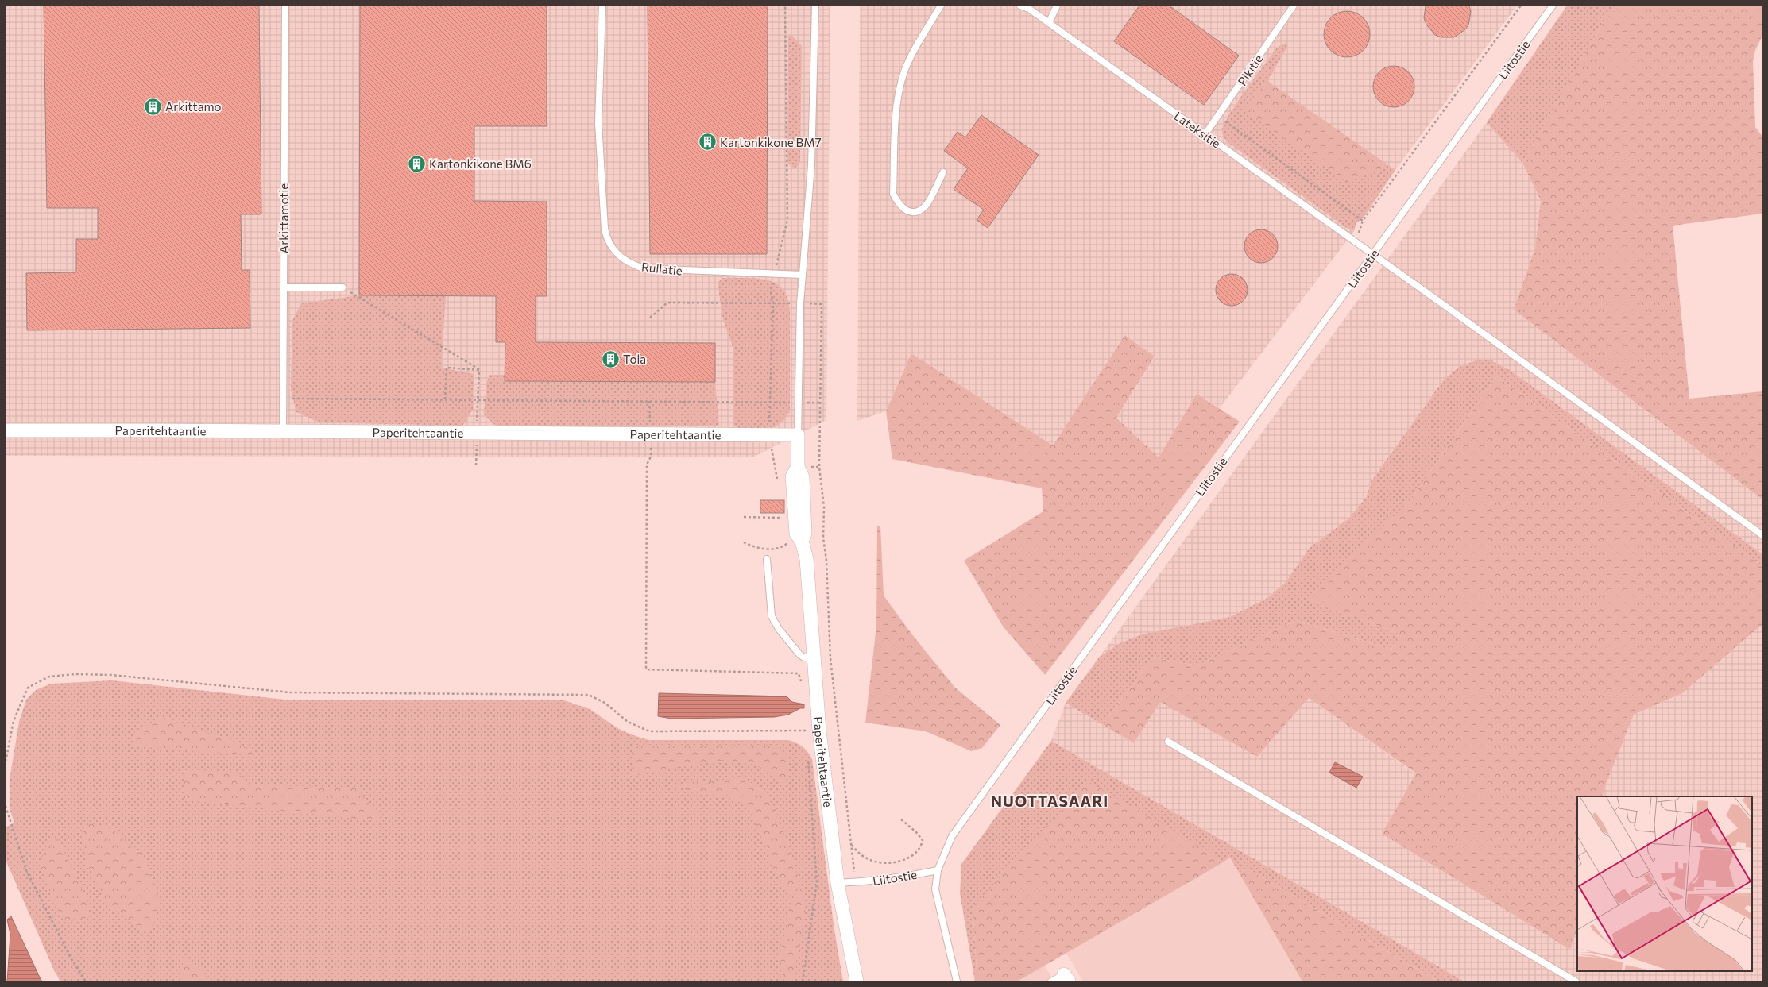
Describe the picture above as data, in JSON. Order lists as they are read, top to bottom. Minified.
{"streets":{"street":["Paperitehtaantie"],"lane":["Liitostie","Pikitie","Lateksitie","Arkittamotie","Rullatie"]},"crossings":[["Liitostie","Lateksitie"],["Liitostie","Paperitehtaantie"],["Pikitie","Lateksitie"],["Arkittamotie","Paperitehtaantie"]],"districts":["NUOTTASAARI"],"places":{"building":["Arkittamo","Kartonkikone BM7","Kartonkikone BM6","Tola"]}}
